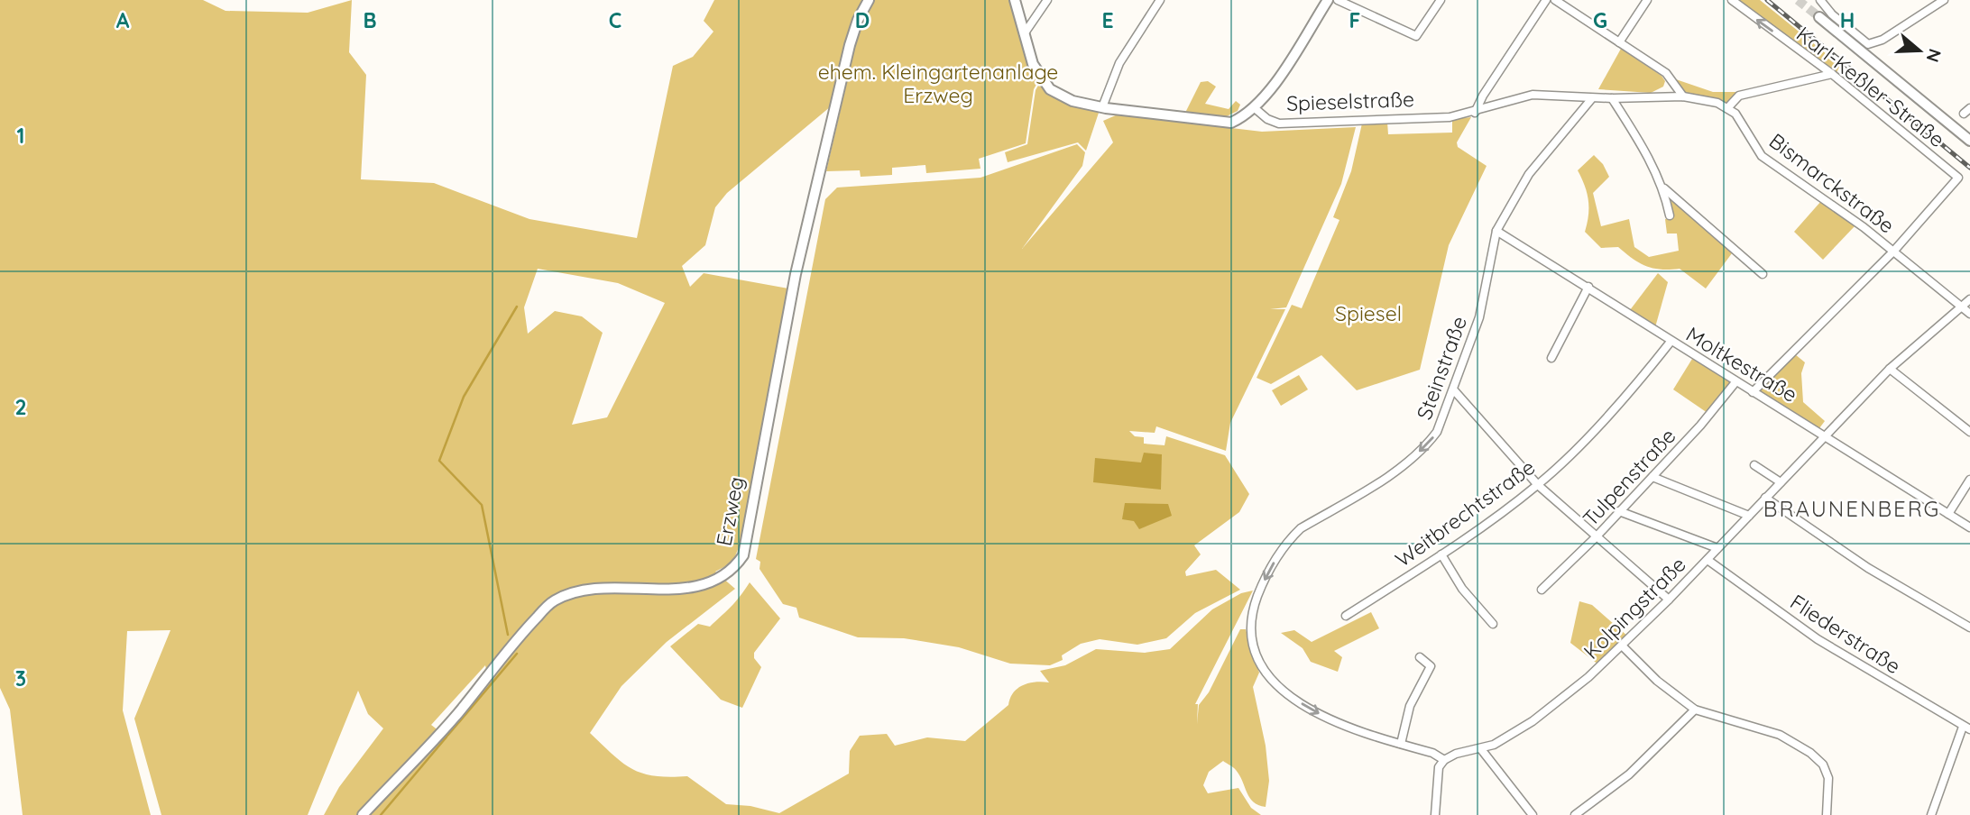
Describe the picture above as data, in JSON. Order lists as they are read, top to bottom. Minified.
{"streets":{"street":["Karl-Keßler-Straße","Spieselstraße","Bismarckstraße","Moltkestraße","Steinstraße","Tulpenstraße","Erzweg","Weitbrechtstraße","Kolpingstraße","Fliederstraße"]},"crossings":[["Karl-Keßler-Straße","Bismarckstraße"],["Spieselstraße","Steinstraße"],["Bismarckstraße","Kolpingstraße"],["Moltkestraße","Steinstraße"],["Moltkestraße","Tulpenstraße"],["Moltkestraße","Weitbrechtstraße"],["Moltkestraße","Kolpingstraße"],["Kolpingstraße","Fliederstraße"]],"districts":["BRAUNENBERG"],"parks":["ehem. Kleingartenanlage Erzweg","Spiesel"],"north":"right","grid":{"columns":["A","B","C","D","E","F","G","H"],"rows":["1","2","3"]}}
